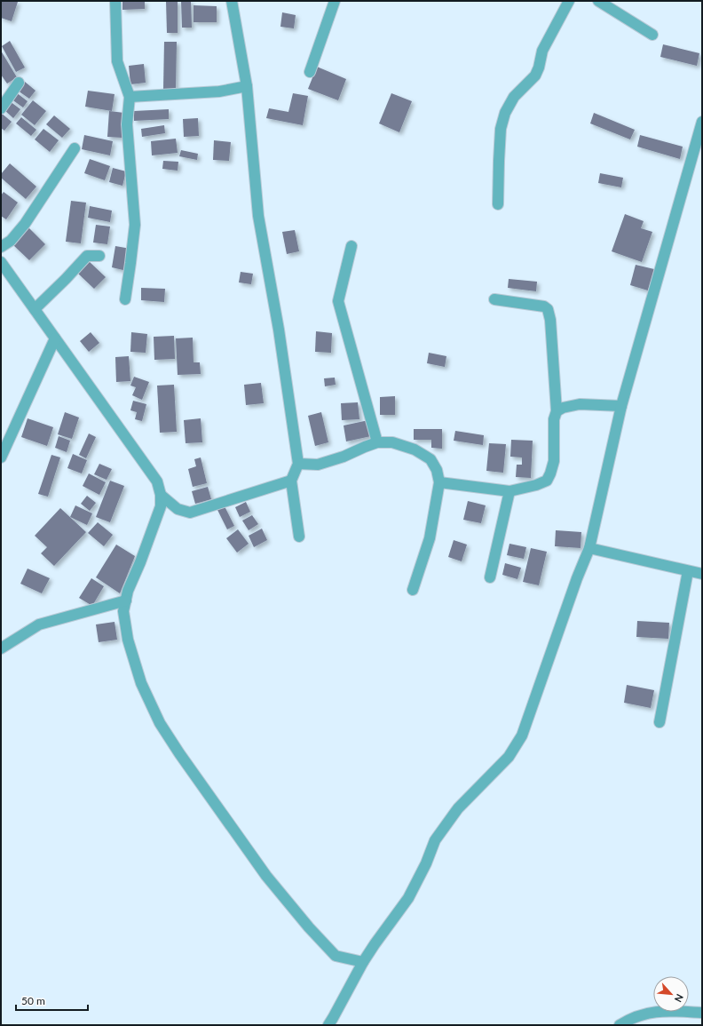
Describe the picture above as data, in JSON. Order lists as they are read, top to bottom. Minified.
{"scale_bar":"50 m","north":"bottom right"}
